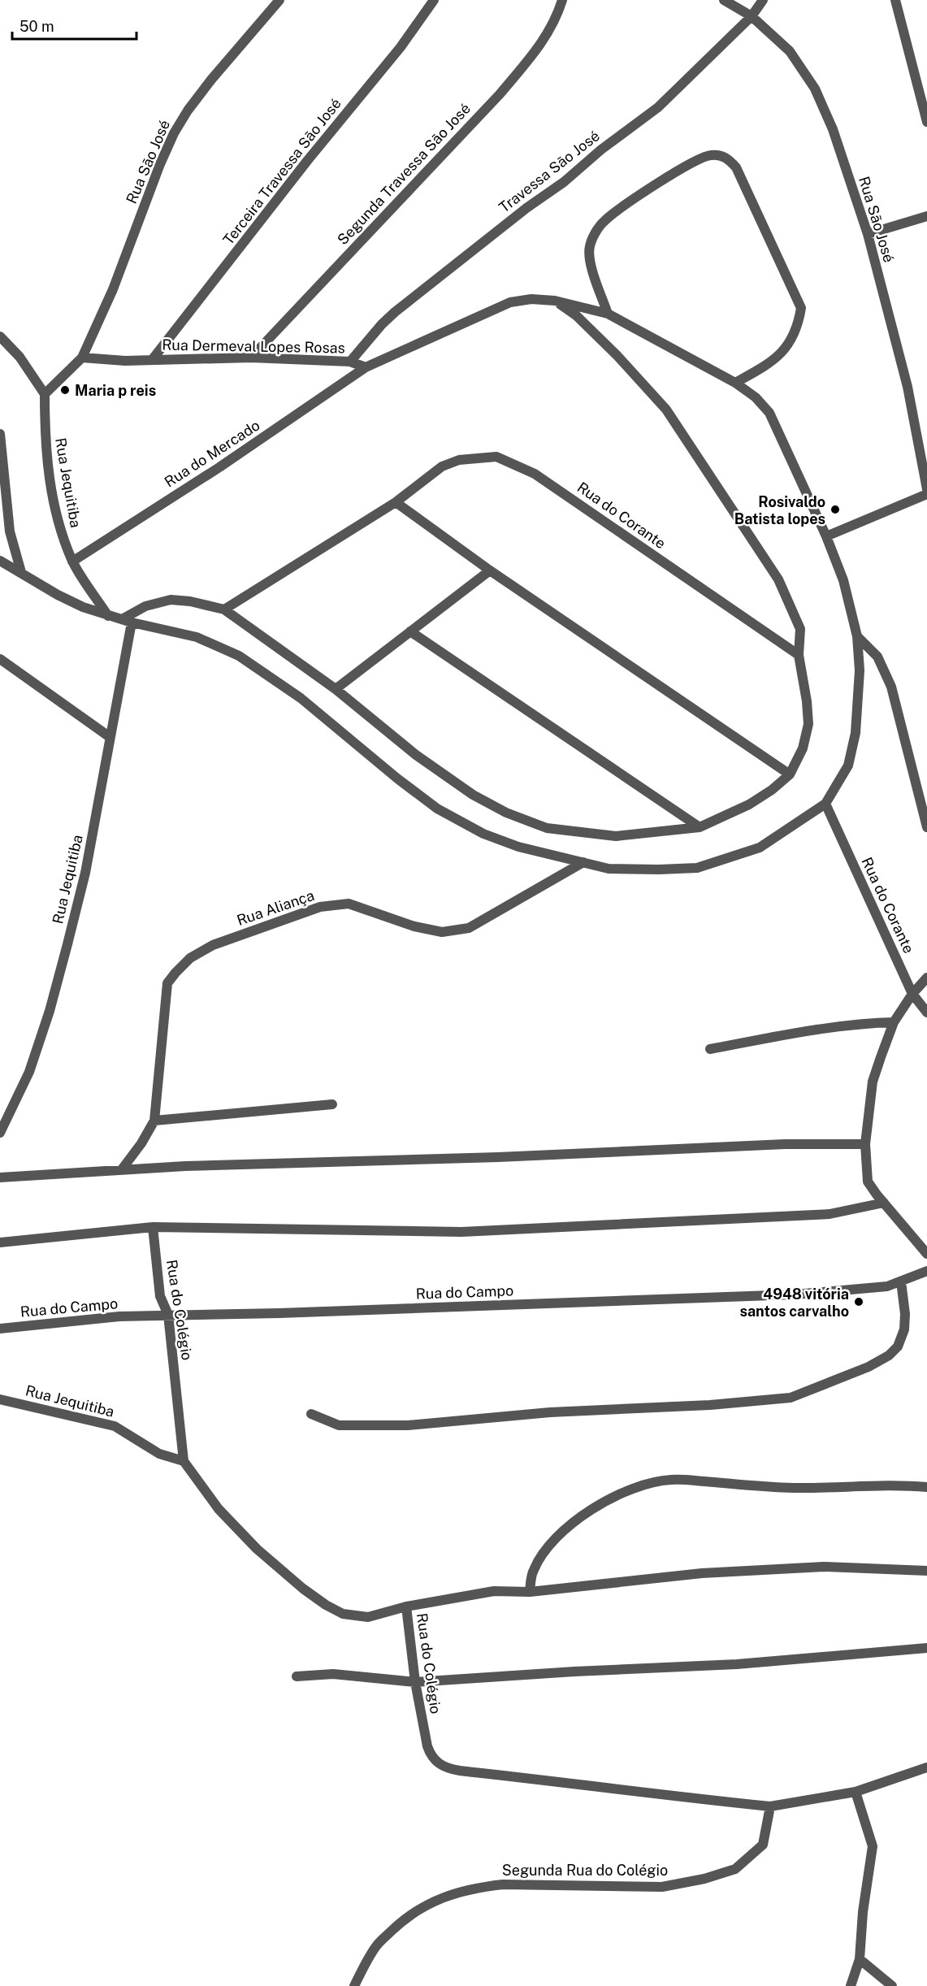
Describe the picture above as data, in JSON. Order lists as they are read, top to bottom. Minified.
{"streets":{"street":["Rua São José","Terceira Travessa São José","Travessa São José","Segunda Travessa São José","Rua Dermeval Lopes Rosas","Rua do Mercado","Rua Jequitiba","Rua do Corante","Rua Aliança","Rua do Campo","Rua do Colégio","Segunda Rua do Colégio"]},"crossings":[["Rua São José","Travessa São José"],["Rua São José","Rua Dermeval Lopes Rosas"],["Terceira Travessa São José","Rua Dermeval Lopes Rosas"],["Travessa São José","Rua Dermeval Lopes Rosas"],["Segunda Travessa São José","Rua Dermeval Lopes Rosas"],["Rua Dermeval Lopes Rosas","Rua do Mercado"],["Rua do Mercado","Rua Jequitiba"],["Rua Jequitiba","Rua do Colégio"],["Rua do Campo","Rua do Colégio"],["Rua do Colégio","Segunda Rua do Colégio"]],"places":["Maria p reis","Rosivaldo Batista lopes","4948 vitória santos carvalho"],"scale_bar":"50 m"}
